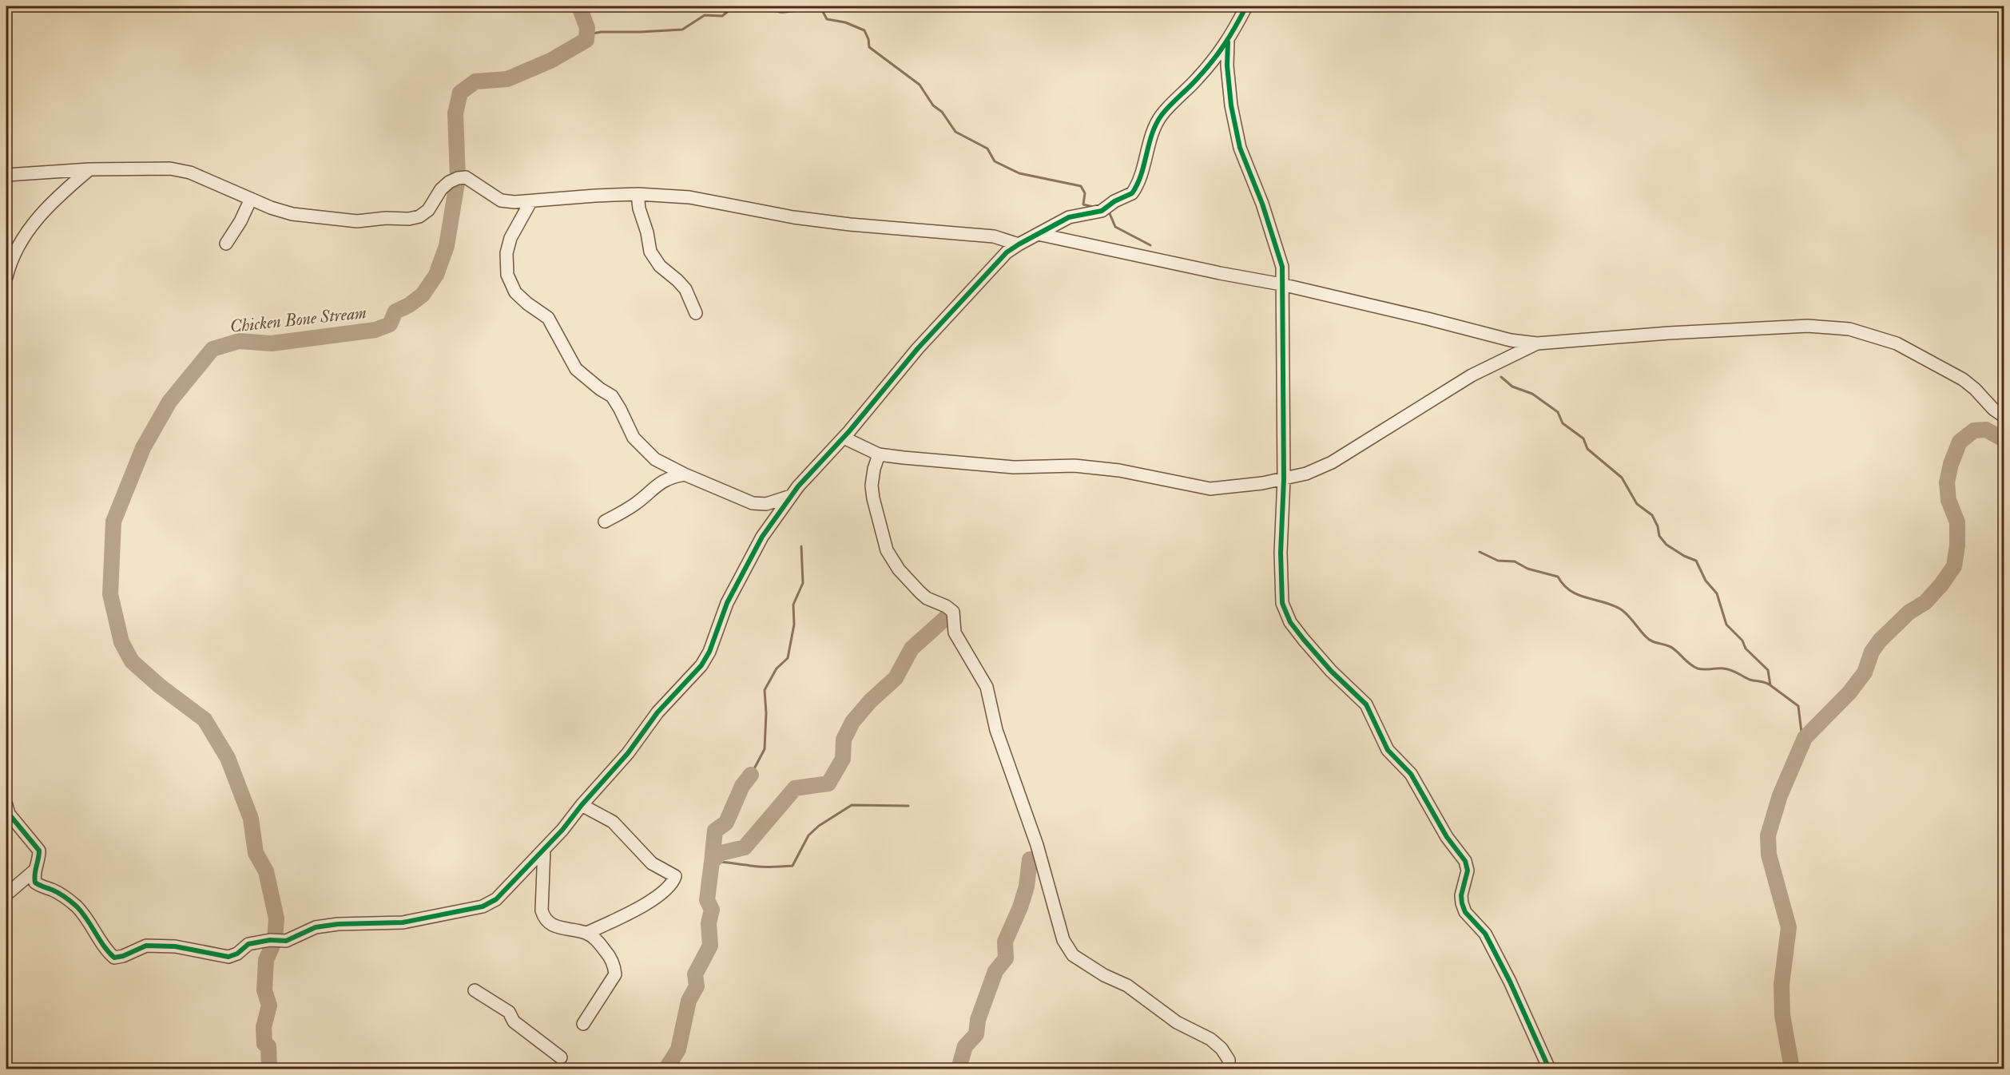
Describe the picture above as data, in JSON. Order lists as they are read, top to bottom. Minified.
{"water":["Chicken Bone Stream"]}
